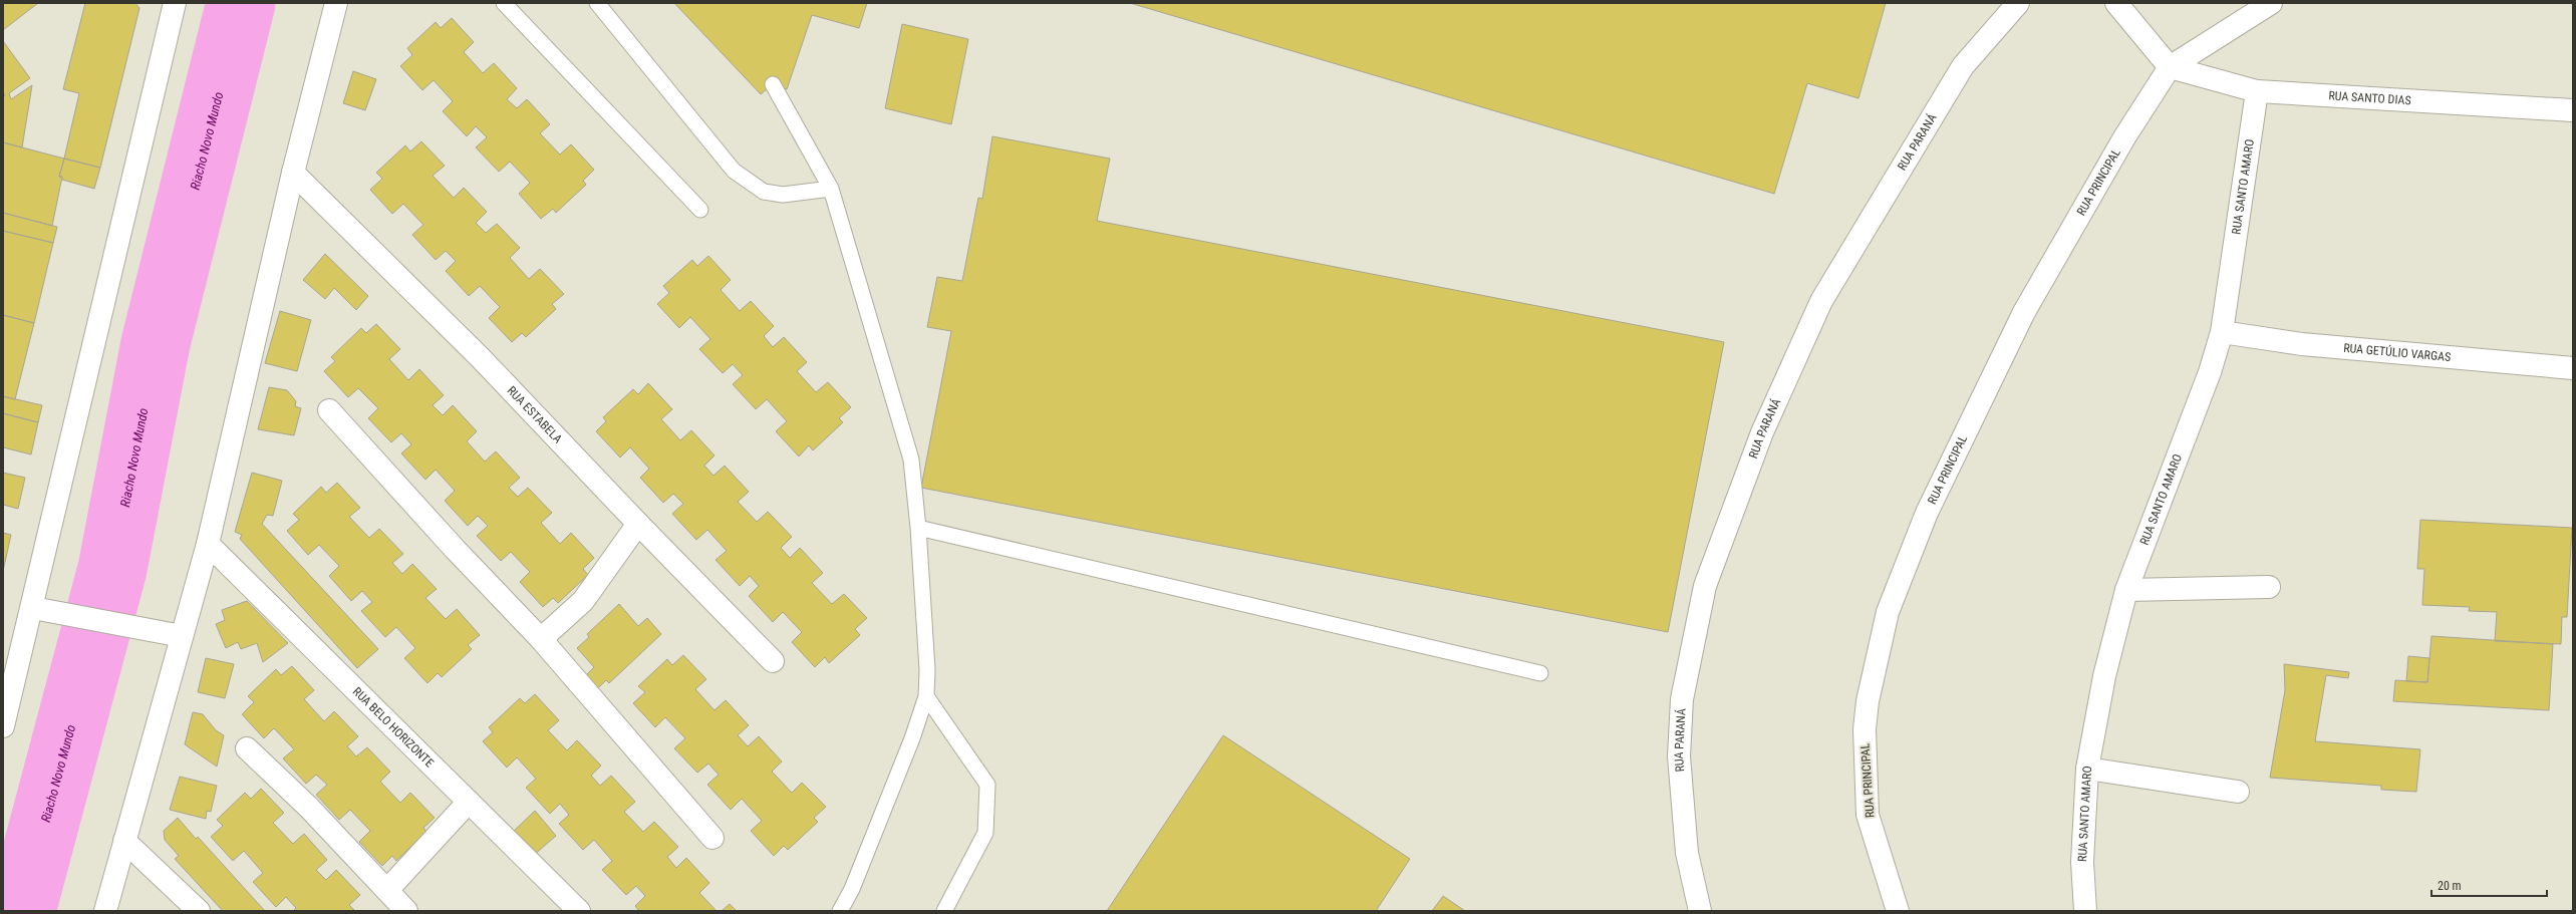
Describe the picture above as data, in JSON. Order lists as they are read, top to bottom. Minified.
{"streets":{"street":["RUA SANTO DIAS","RUA PARANÁ","RUA PRINCIPAL","RUA SANTO AMARO","RUA GETÚLIO VARGAS","RUA ESTABELA","RUA BELO HORIZONTE"]},"crossings":[["RUA SANTO DIAS","RUA PRINCIPAL"],["RUA SANTO DIAS","RUA SANTO AMARO"],["RUA SANTO AMARO","RUA GETÚLIO VARGAS"]],"water":["Riacho Novo Mundo"],"scale_bar":"20 m"}
